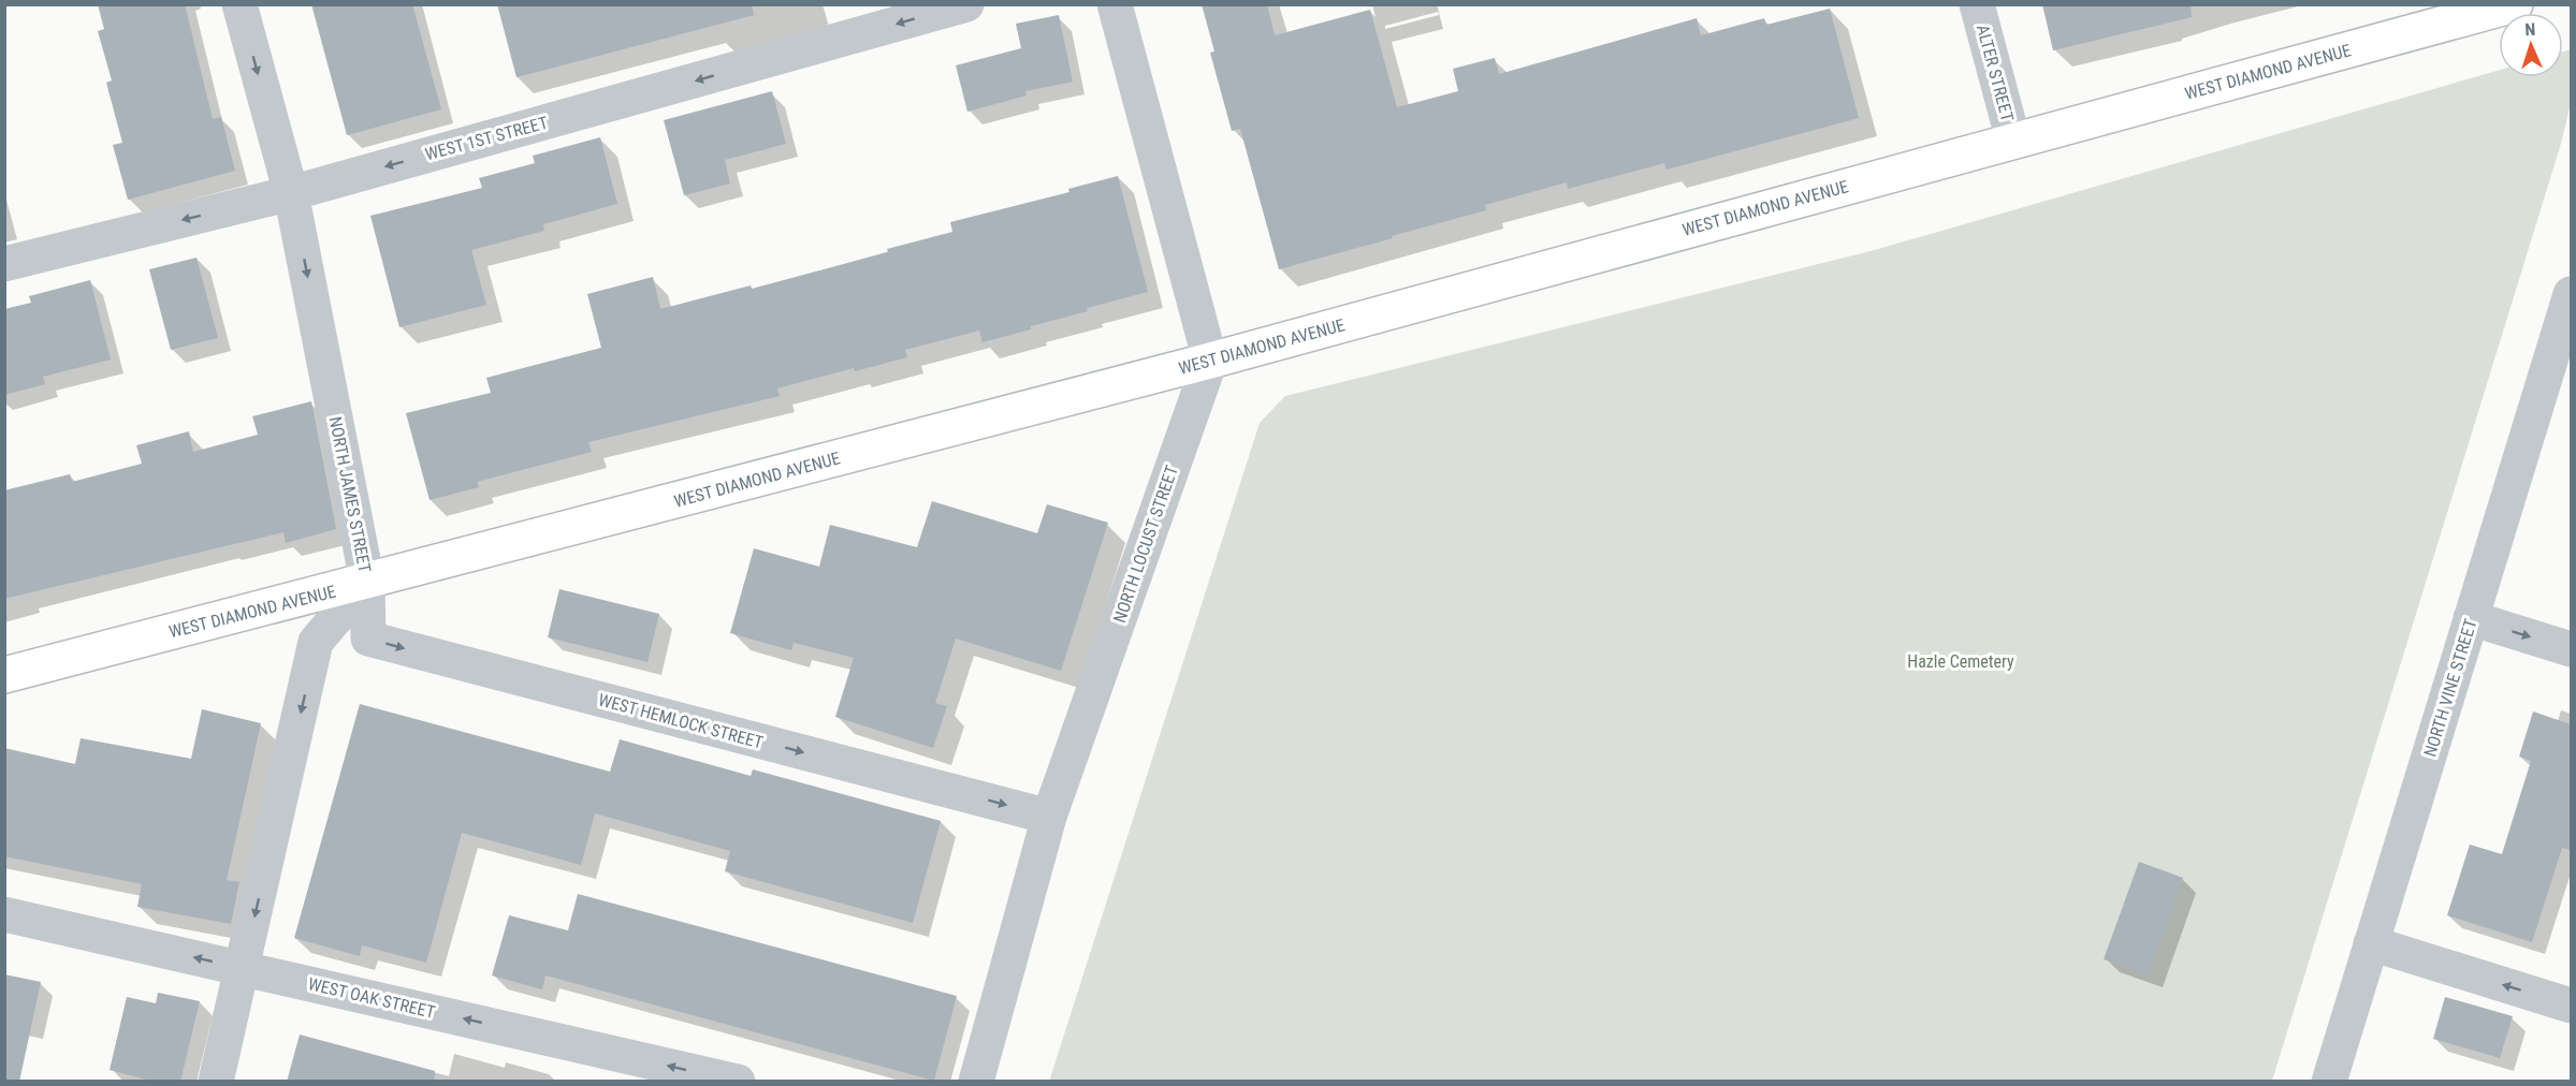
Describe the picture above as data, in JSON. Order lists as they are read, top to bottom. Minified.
{"streets":{"street":["WEST DIAMOND AVENUE","ALTER STREET","WEST 1ST STREET","NORTH JAMES STREET","NORTH LOCUST STREET","NORTH VINE STREET","WEST HEMLOCK STREET","WEST OAK STREET"]},"crossings":[["WEST DIAMOND AVENUE","ALTER STREET"],["WEST DIAMOND AVENUE","NORTH JAMES STREET"],["WEST DIAMOND AVENUE","NORTH LOCUST STREET"],["WEST DIAMOND AVENUE","WEST HEMLOCK STREET"],["WEST 1ST STREET","NORTH JAMES STREET"],["NORTH JAMES STREET","WEST HEMLOCK STREET"],["NORTH JAMES STREET","WEST OAK STREET"],["NORTH LOCUST STREET","WEST HEMLOCK STREET"]],"one_way":["WEST 1ST STREET","NORTH JAMES STREET","WEST HEMLOCK STREET","WEST OAK STREET"],"parks":["Hazle Cemetery"],"north":"top"}
